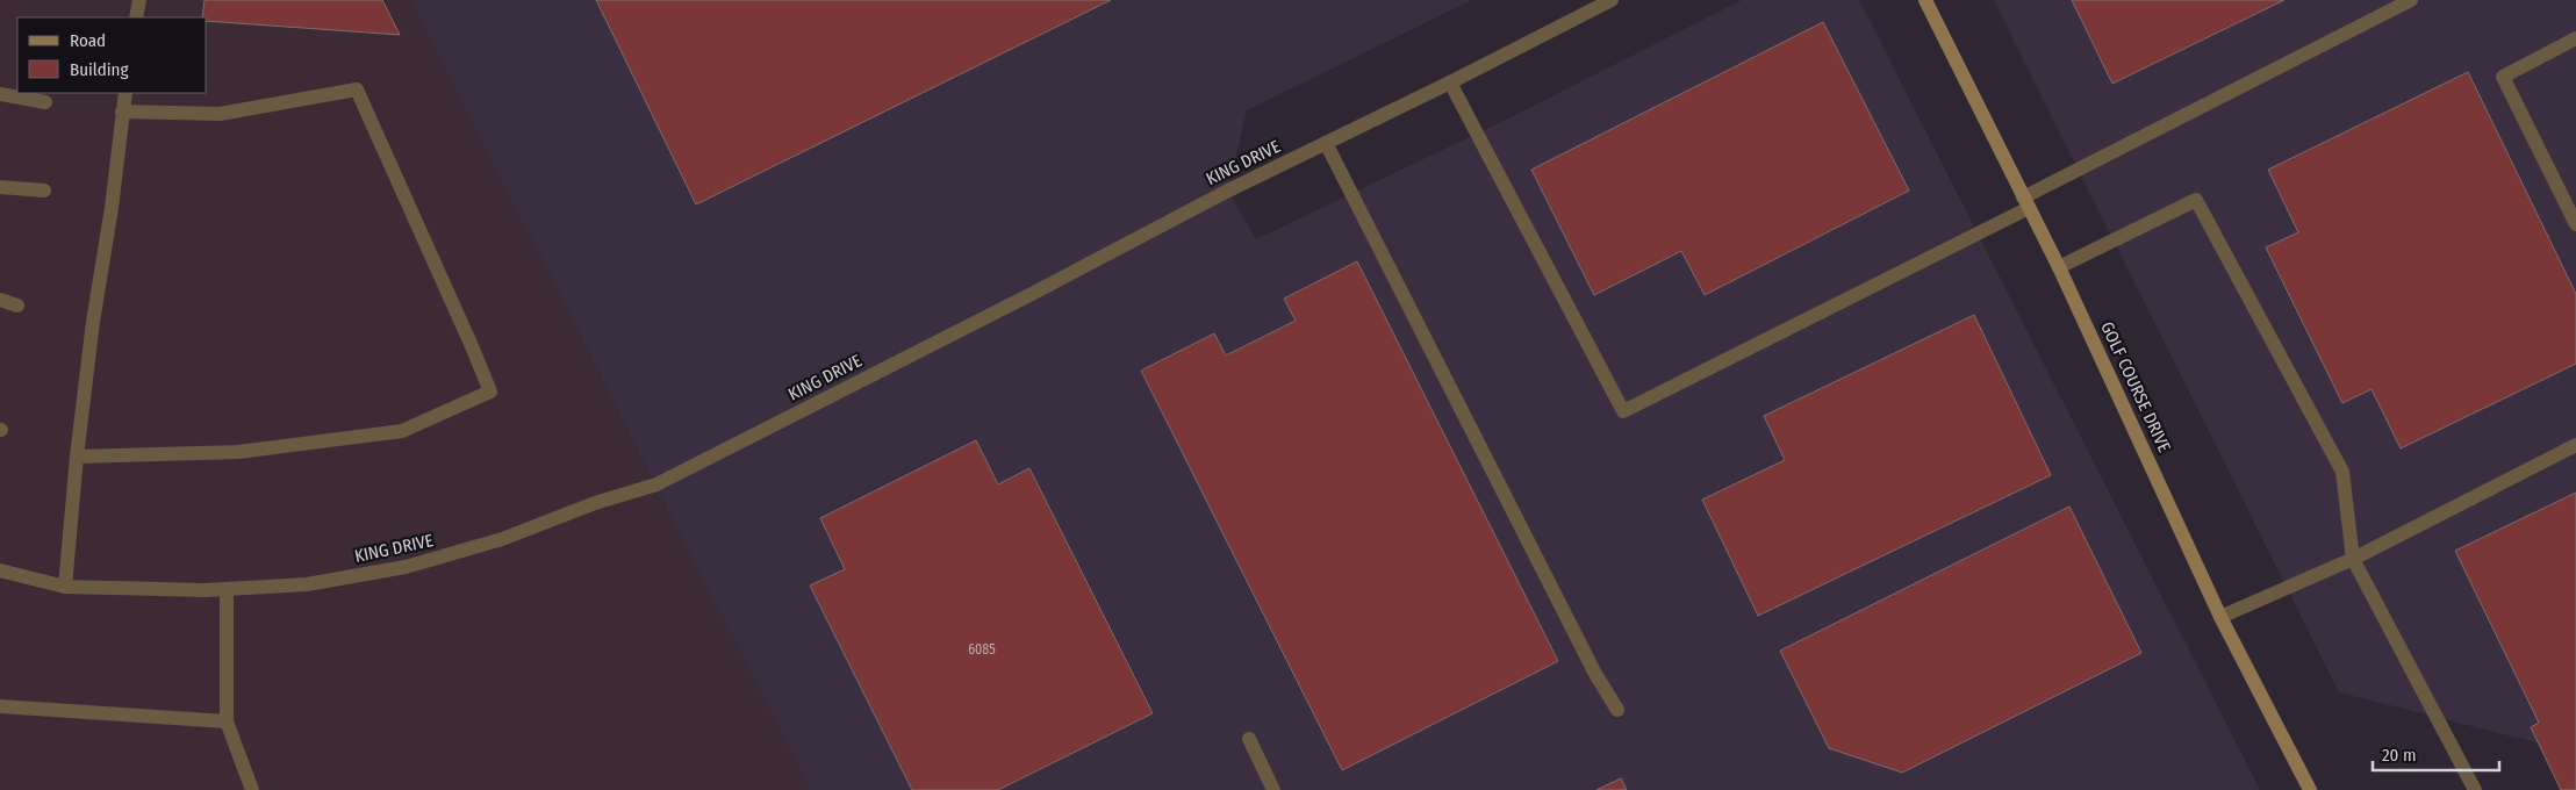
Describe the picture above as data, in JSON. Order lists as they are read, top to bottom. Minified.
{"streets":{"street":["KING DRIVE","GOLF COURSE DRIVE"]},"house_numbers":["6085"],"legend":["Road","Building"],"scale_bar":"20 m"}
